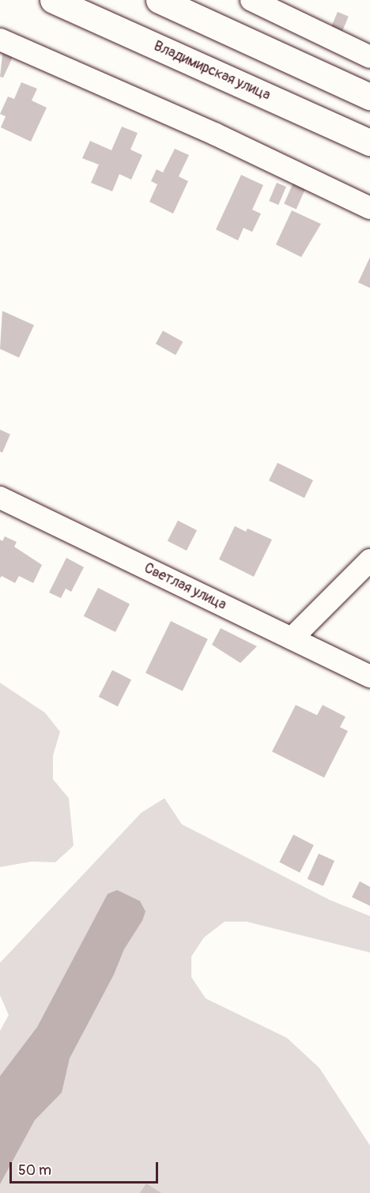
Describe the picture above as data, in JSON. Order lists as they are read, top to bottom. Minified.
{"streets":{"highway":["Владимирская улица"],"street":["Светлая улица"]},"scale_bar":"50 m"}
